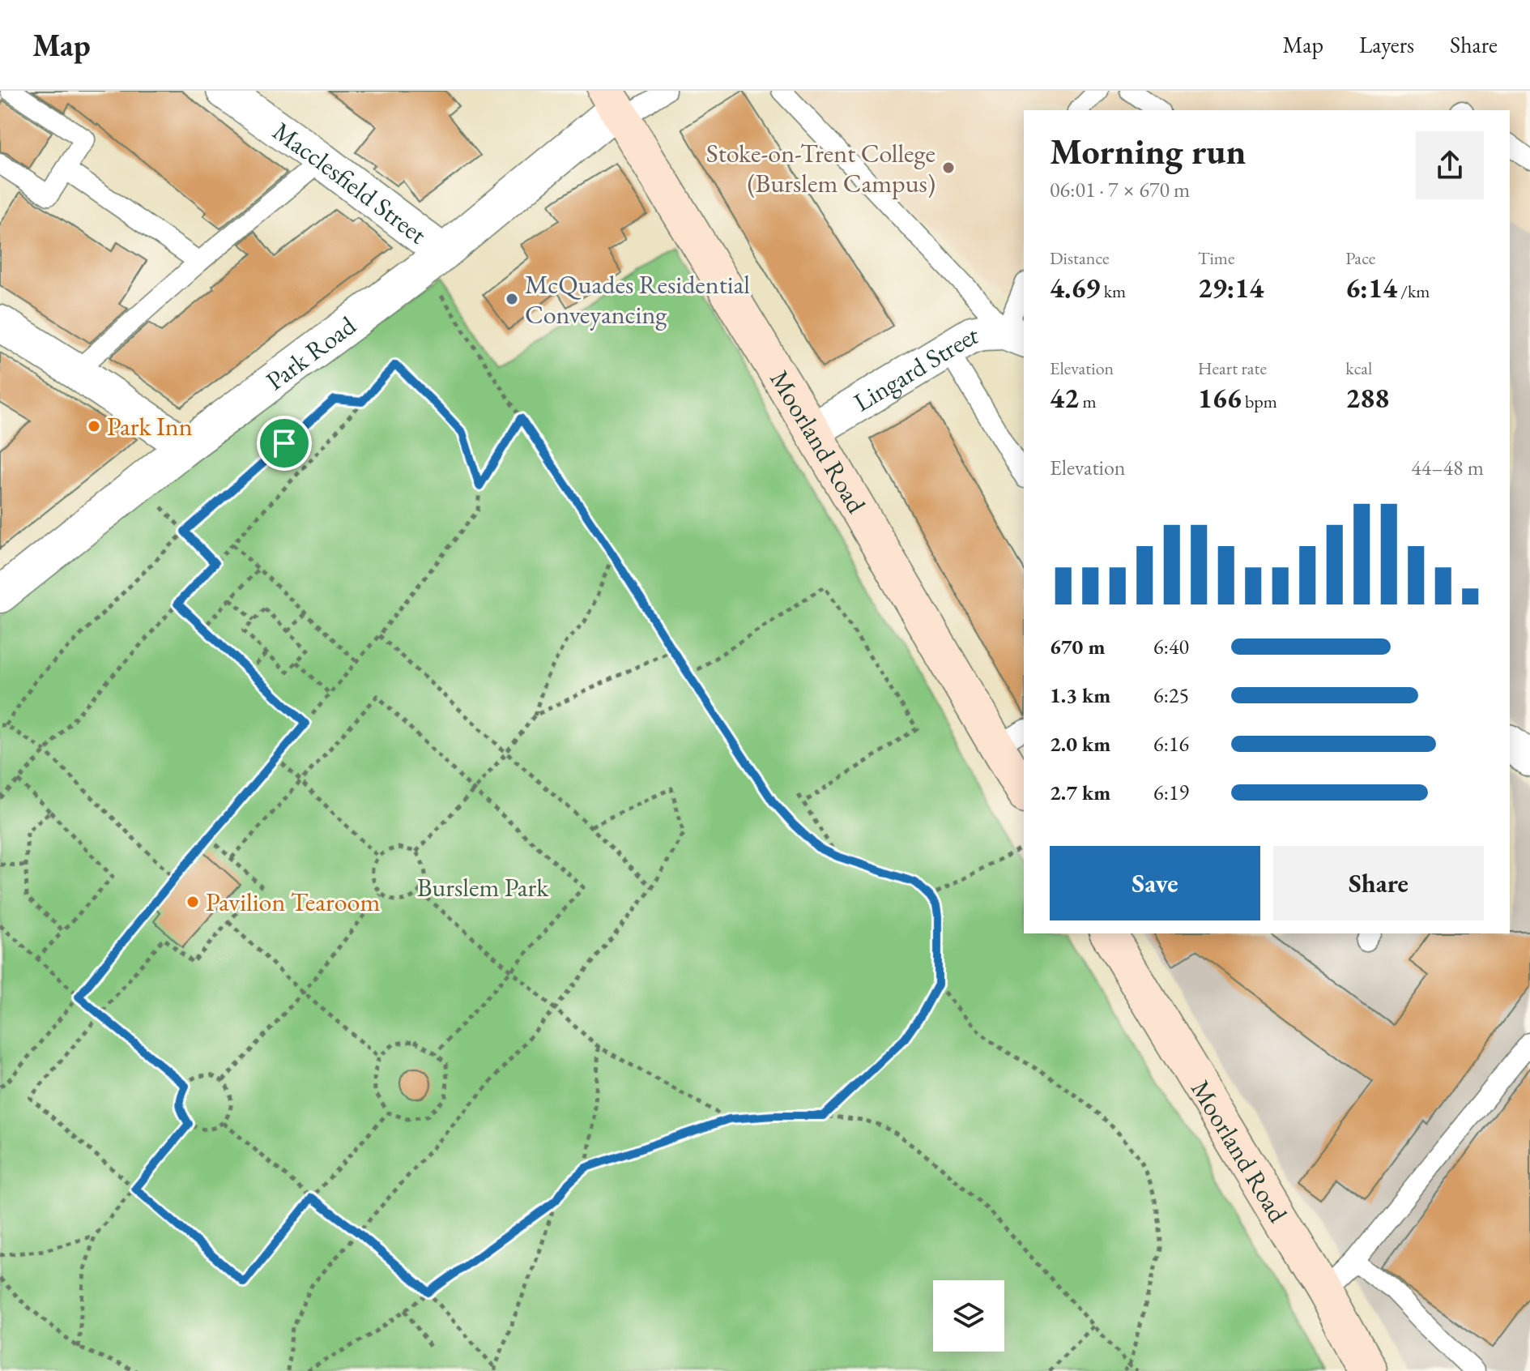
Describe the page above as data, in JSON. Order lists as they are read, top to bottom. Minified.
{"streets":{"main road":["Moorland Road"],"street":["Macclesfield Street","Park Road","Lingard Street"]},"crossings":[["Macclesfield Street","Park Road"],["Park Road","Moorland Road"],["Lingard Street","Moorland Road"]],"parks":["Burslem Park"],"places":["Stoke-on-Trent College (Burslem Campus)","McQuades Residential Conveyancing","Park Inn","Pavilion Tearoom"],"page":{"header":"Map","nav":["Map","Layers","Share"],"heading":["Morning run","06:01 · 7 × 670 m"],"stats":[["Distance","4.69 km"],["Time","29:14"],["Pace","6:14 /km"],["Elevation","42 m"],["Heart rate","166 bpm"],["kcal","288"]],"chart":["Elevation","44–48 m"],"list":[{"name":"670 m","note":"6:40"},{"name":"1.3 km","note":"6:25"},{"name":"2.0 km","note":"6:16"},{"name":"2.7 km","note":"6:19"}],"buttons":["Save","Share"]}}
